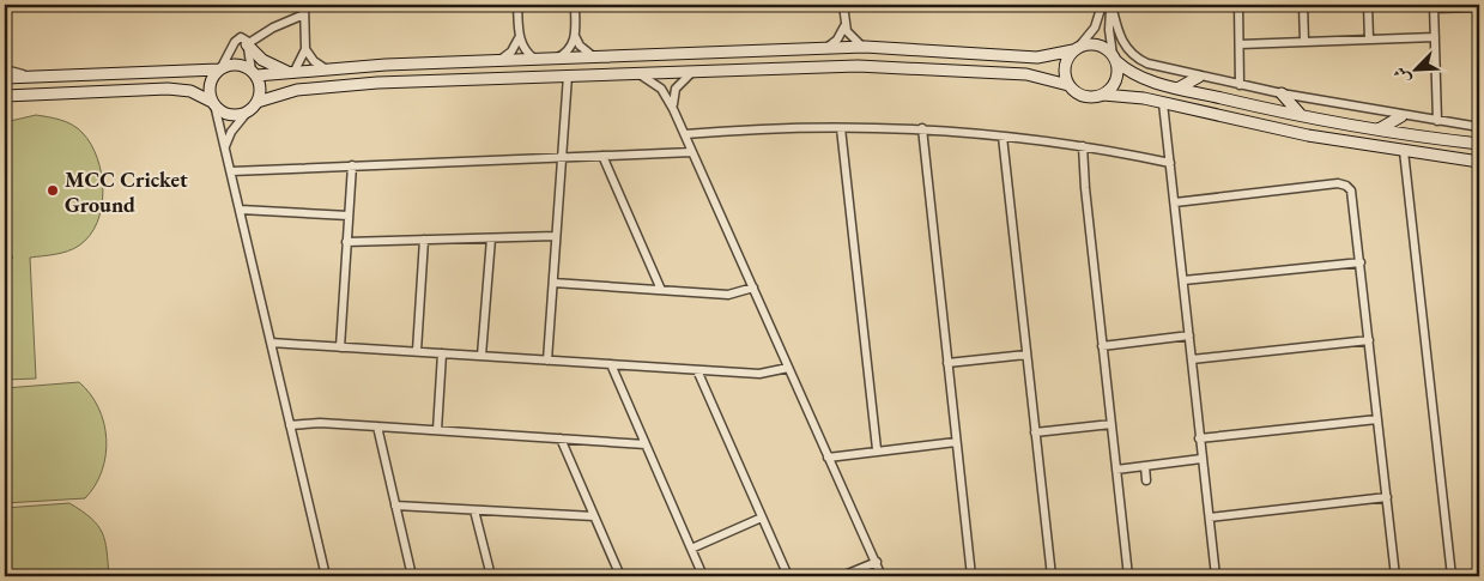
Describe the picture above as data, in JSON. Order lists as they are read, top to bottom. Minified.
{"places":["MCC Cricket Ground"],"north":"bottom left"}
